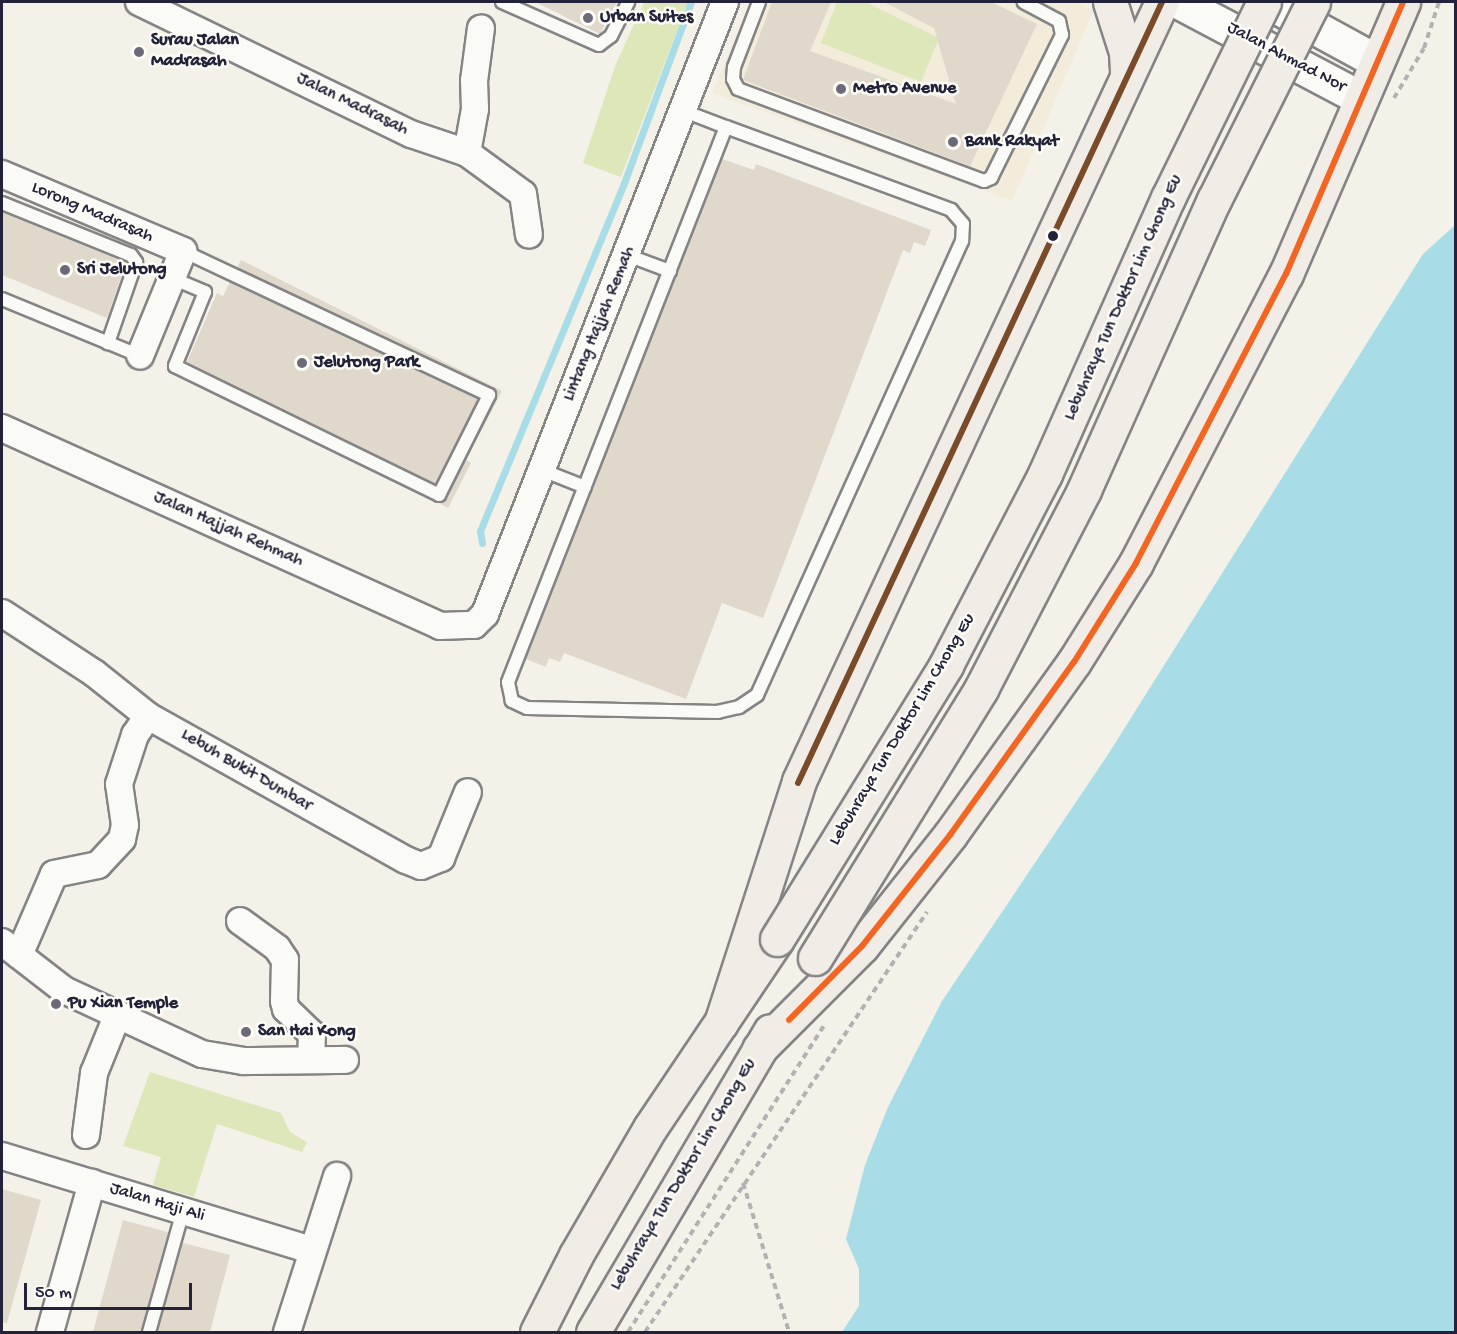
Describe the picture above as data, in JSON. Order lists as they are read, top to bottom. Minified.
{"streets":{"highway":["Lebuhraya Tun Doktor Lim Chong Eu"],"main road":["Jalan Ahmad Nor"],"street":["Jalan Madrasah","Lorong Madrasah","Lintang Hajjah Remah","Jalan Hajjah Rehmah","Lebuh Bukit Dumbar","Jalan Haji Ali"]},"crossings":[["Lintang Hajjah Remah","Jalan Hajjah Rehmah"]],"places":["Urban Suites","Surau Jalan Madrasah","Metro Avenue","Bank Rakyat","Sri Jelutong","Jelutong Park","Pu Xian Temple","San Hai Kong"],"scale_bar":"50 m"}
